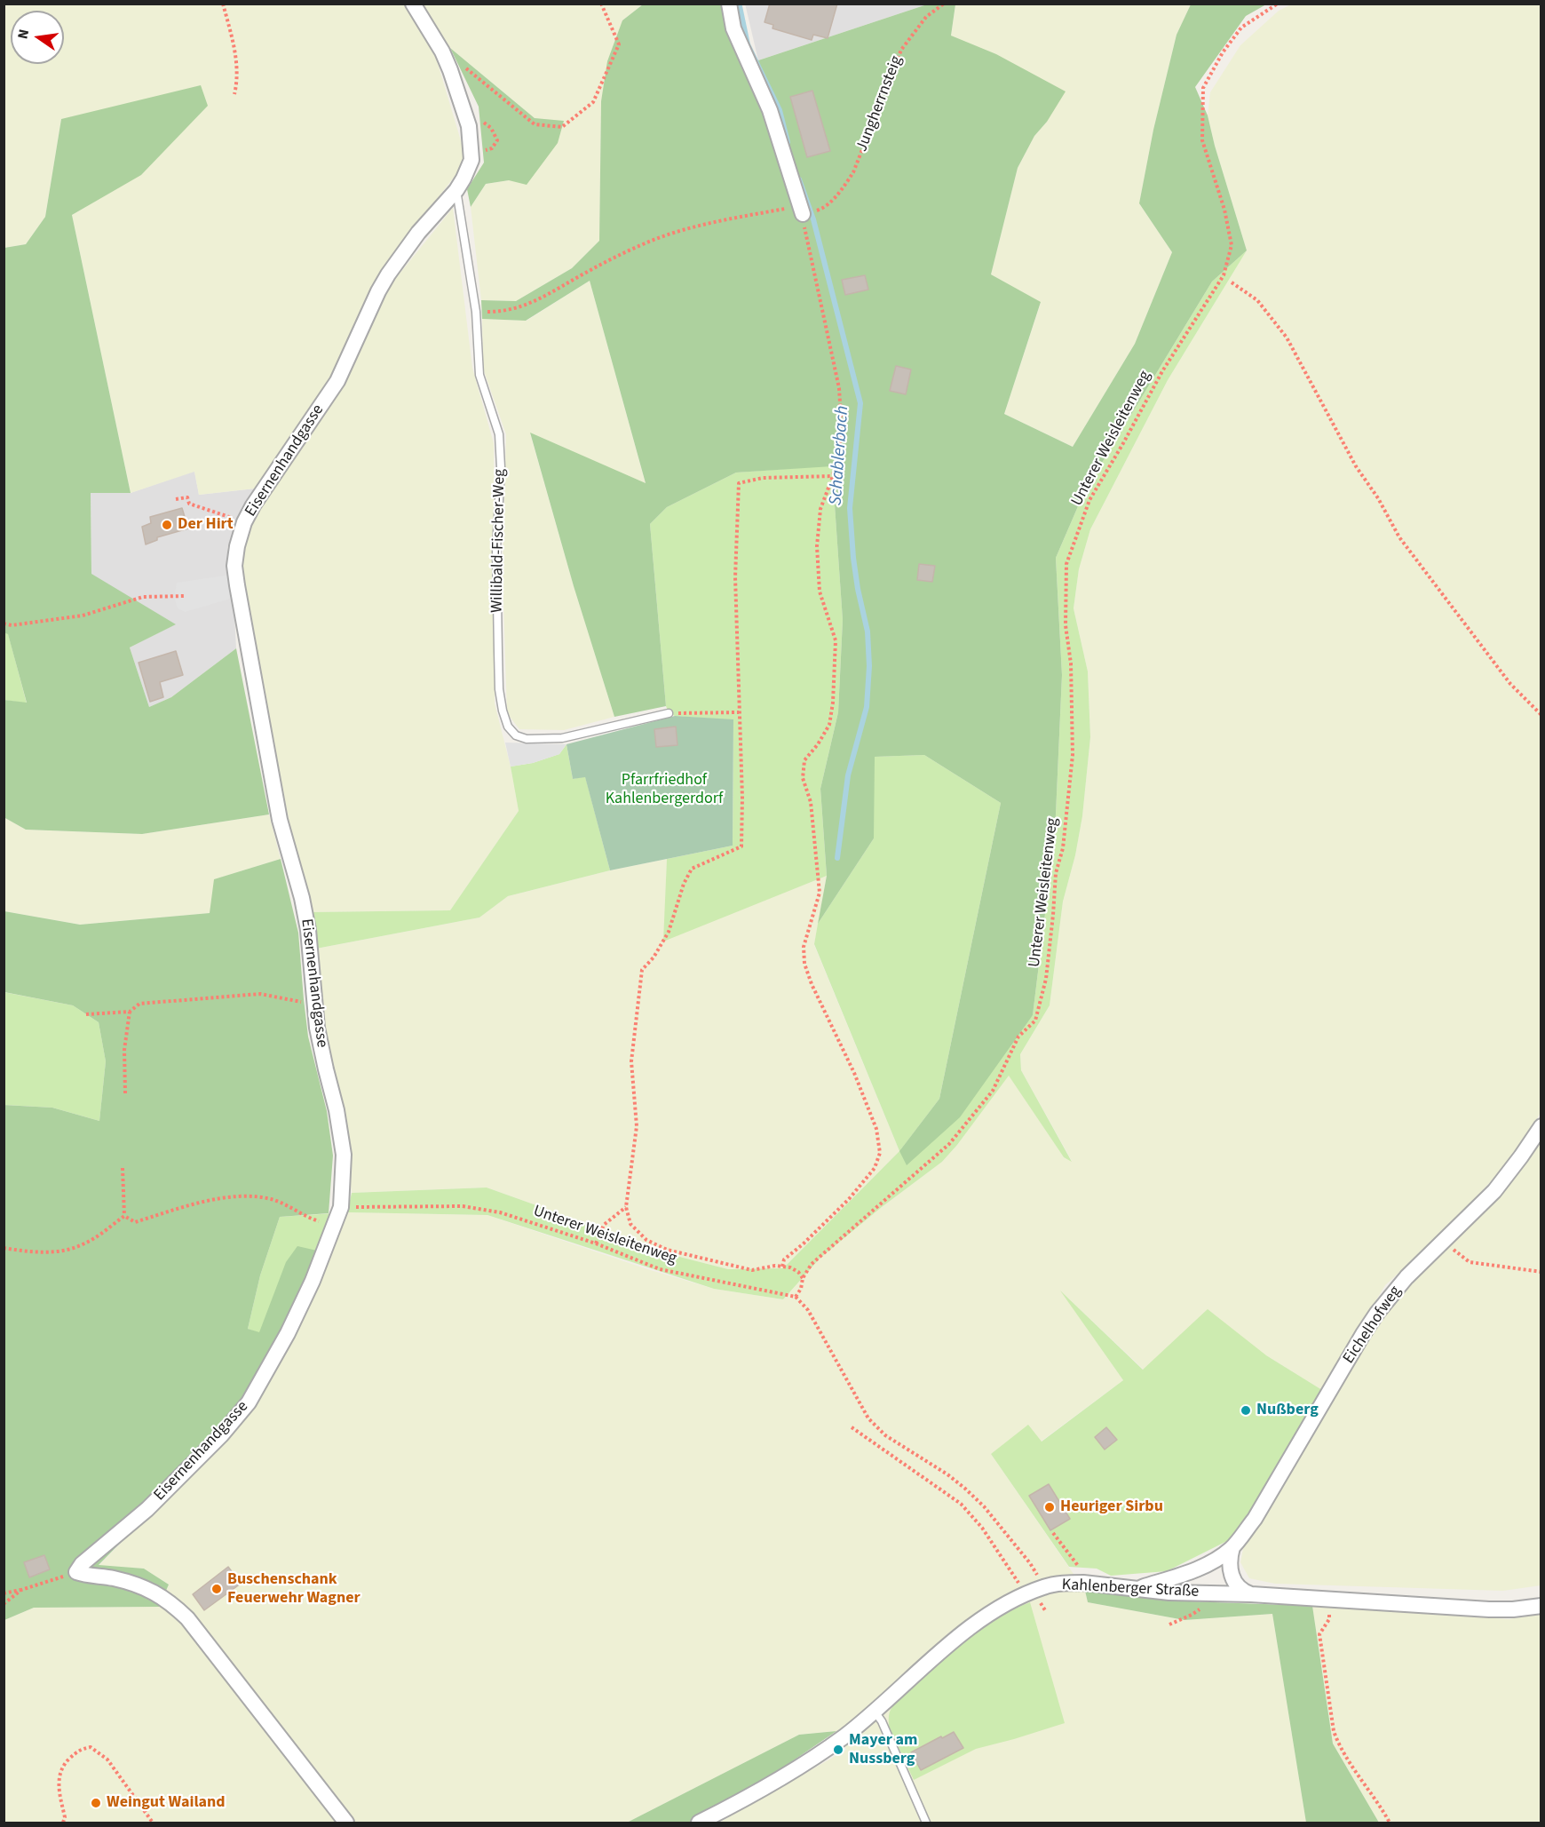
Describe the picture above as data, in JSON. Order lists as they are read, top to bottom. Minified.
{"streets":{"street":["Eisernenhandgasse","Eichelhofweg","Kahlenberger Straße"],"lane":["Willibald-Fischer-Weg"],"path":["Jungherrnsteig","Unterer Weisleitenweg"]},"crossings":[["Unterer Weisleitenweg","Eisernenhandgasse"],["Eisernenhandgasse","Willibald-Fischer-Weg"],["Eichelhofweg","Kahlenberger Straße"]],"water":["Schablerbach"],"parks":["Pfarrfriedhof Kahlenbergerdorf"],"places":["Der Hirt","Nußberg","Heuriger Sirbu","Buschenschank Feuerwehr Wagner","Mayer am Nussberg","Weingut Wailand"],"north":"left"}
